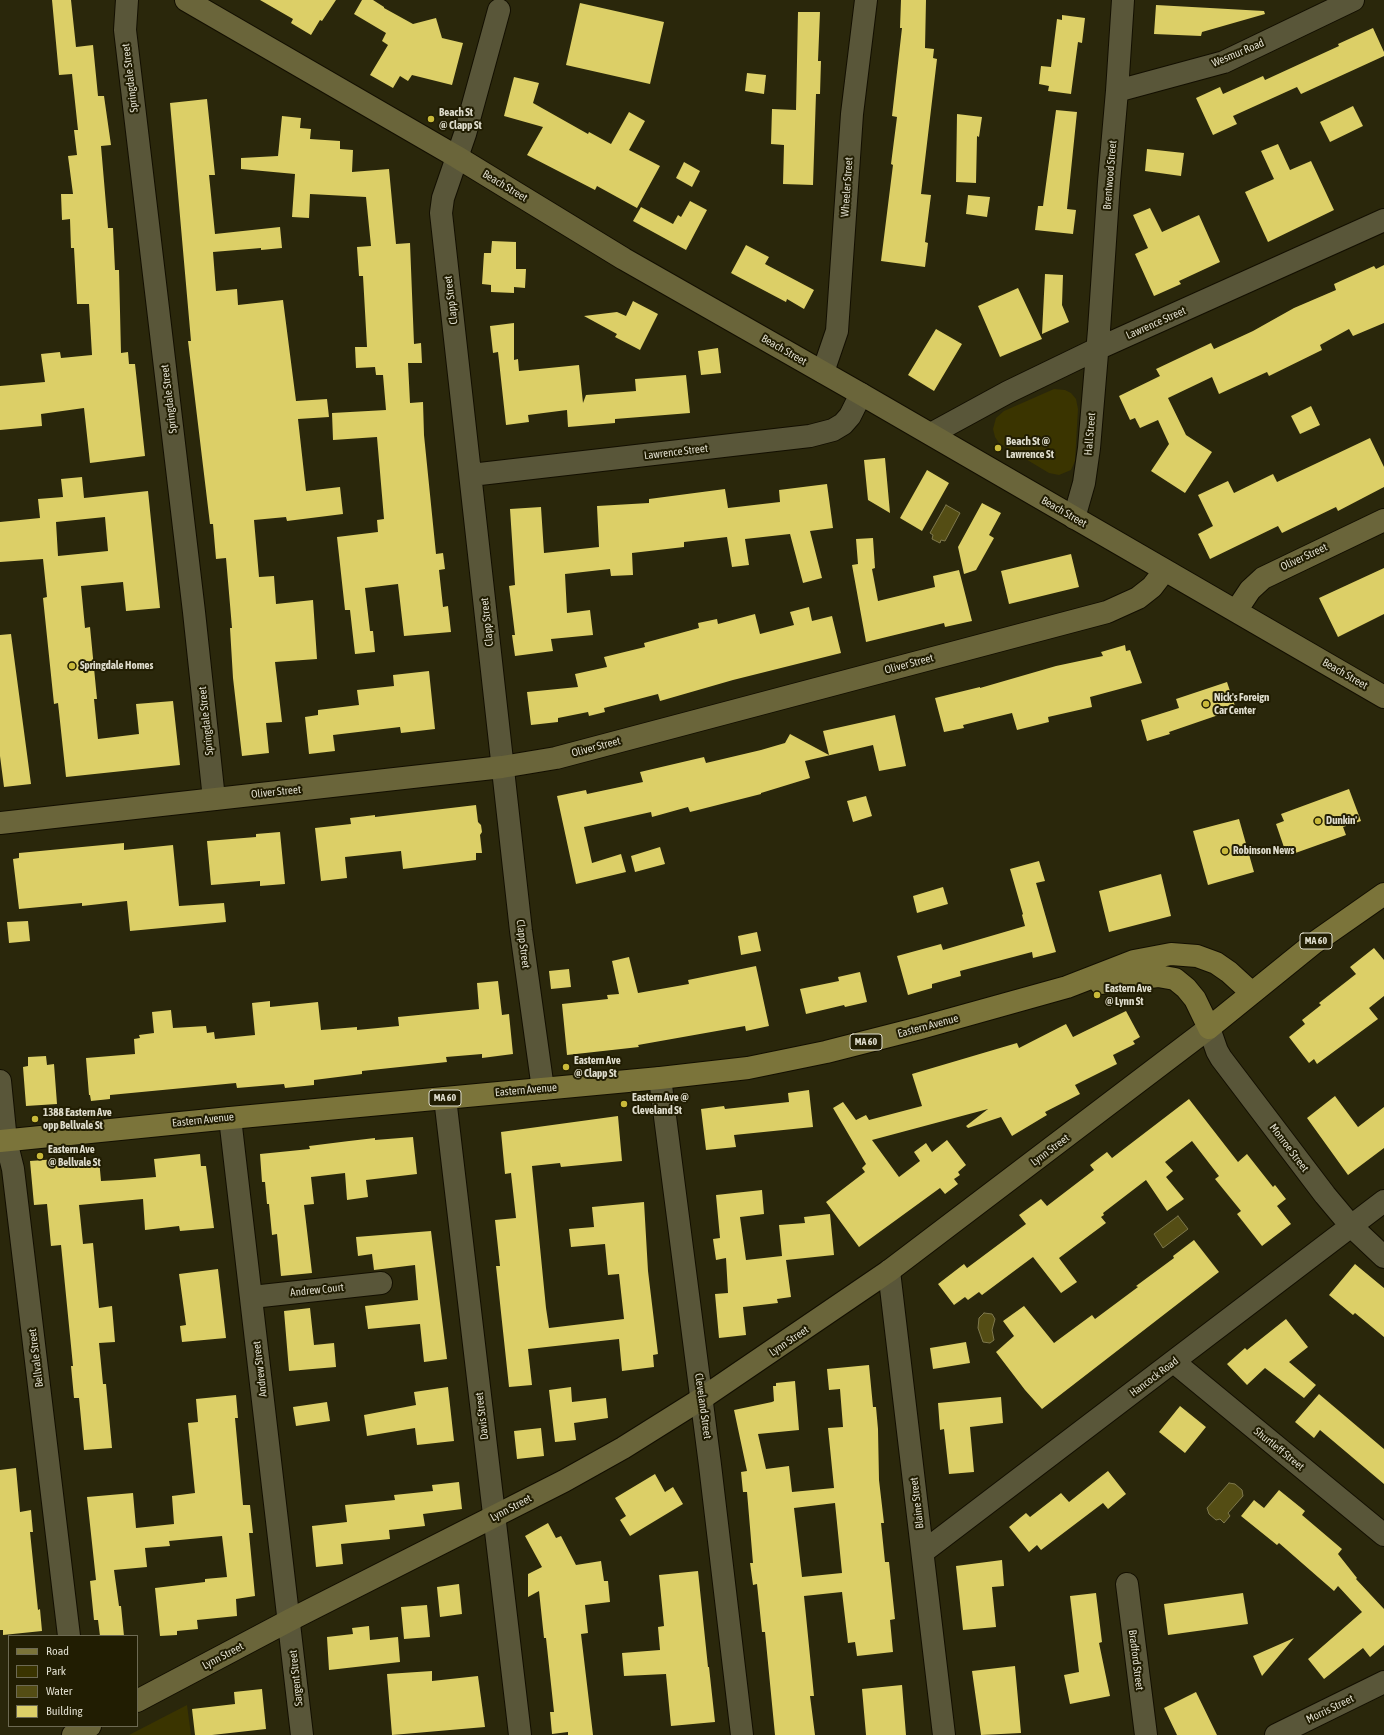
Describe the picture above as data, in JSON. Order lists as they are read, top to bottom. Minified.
{"streets":{"main road":["Beach Street","Oliver Street","MA 60","Eastern Avenue","Lynn Street"],"street":["Wesmur Road","Springdale Street","Brentwood Street","Wheeler Street","Clapp Street","Lawrence Street","Hall Street","Monroe Street","Andrew Court","Bellvale Street","Andrew Street","Hancock Road","Cleveland Street","Davis Street","Shurtleff Street","Blaine Street","Bradford Street","Sargent Street","Morris Street"]},"crossings":[["Wesmur Road","Brentwood Street"],["Springdale Street","Oliver Street"],["Brentwood Street","Lawrence Street"],["Brentwood Street","Hall Street"],["Beach Street","Wheeler Street"],["Beach Street","Clapp Street"],["Beach Street","Lawrence Street"],["Beach Street","Hall Street"],["Beach Street","Oliver Street"],["Clapp Street","Lawrence Street"],["Clapp Street","Oliver Street"],["Clapp Street","Eastern Avenue"],["Lawrence Street","Hall Street"],["Eastern Avenue","Monroe Street"],["Eastern Avenue","Lynn Street"],["Eastern Avenue","Bellvale Street"],["Eastern Avenue","Andrew Street"],["Eastern Avenue","Cleveland Street"],["Eastern Avenue","Davis Street"],["Monroe Street","Lynn Street"],["Monroe Street","Hancock Road"],["Lynn Street","Andrew Street"],["Lynn Street","Cleveland Street"],["Lynn Street","Davis Street"],["Lynn Street","Blaine Street"],["Lynn Street","Sargent Street"],["Andrew Court","Andrew Street"],["Andrew Street","Sargent Street"],["Hancock Road","Shurtleff Street"],["Hancock Road","Blaine Street"]],"places":["Beach St @ Clapp St","Beach St @ Lawrence St","Springdale Homes","Nick's Foreign Car Center","Dunkin'","Robinson News","Eastern Ave @ Lynn St","Eastern Ave @ Clapp St","Eastern Ave @ Cleveland St","1388 Eastern Ave opp Bellvale St","Eastern Ave @ Bellvale St"],"legend":["Road","Park","Water","Building"]}
